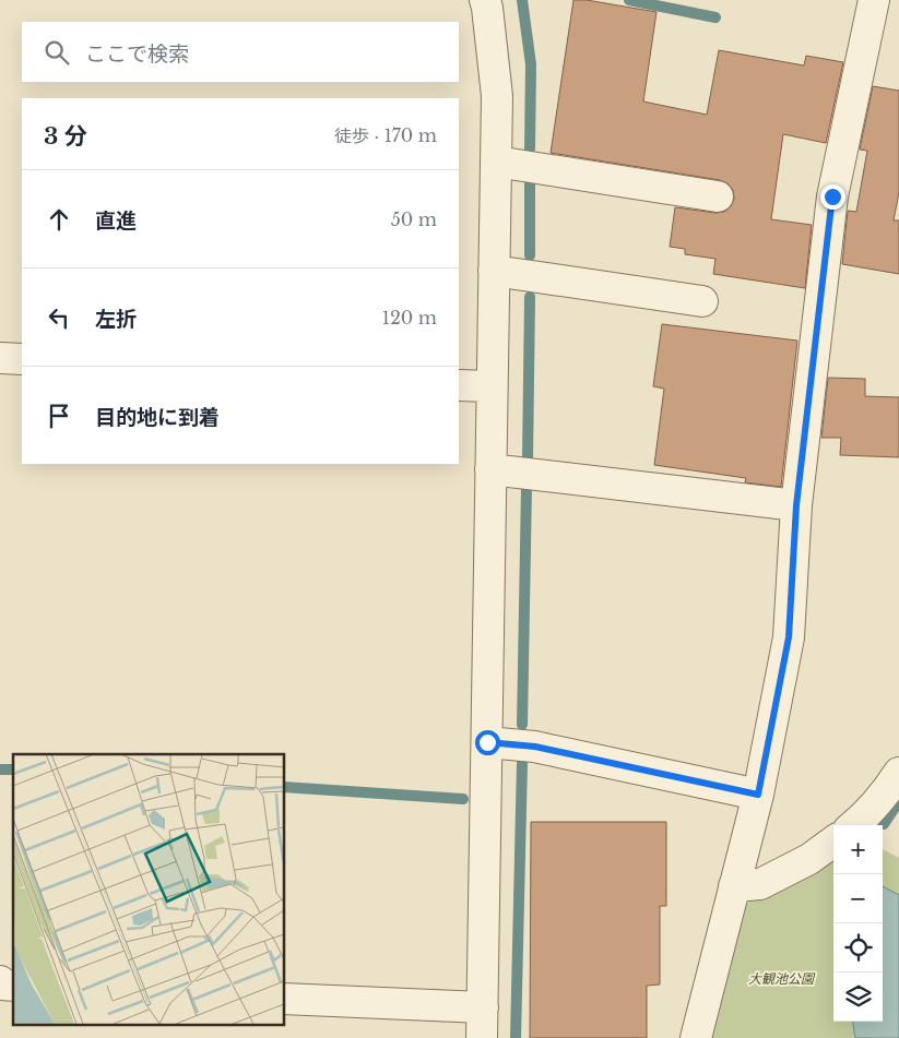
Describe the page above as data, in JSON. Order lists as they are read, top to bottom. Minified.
{"parks":["大観池公園"],"page":{"search":"ここで検索","heading":["3 分","徒歩 · 170 m"],"list":[["直進","50 m"],["左折","120 m"],"目的地に到着"],"map_buttons":["+","−"]}}
